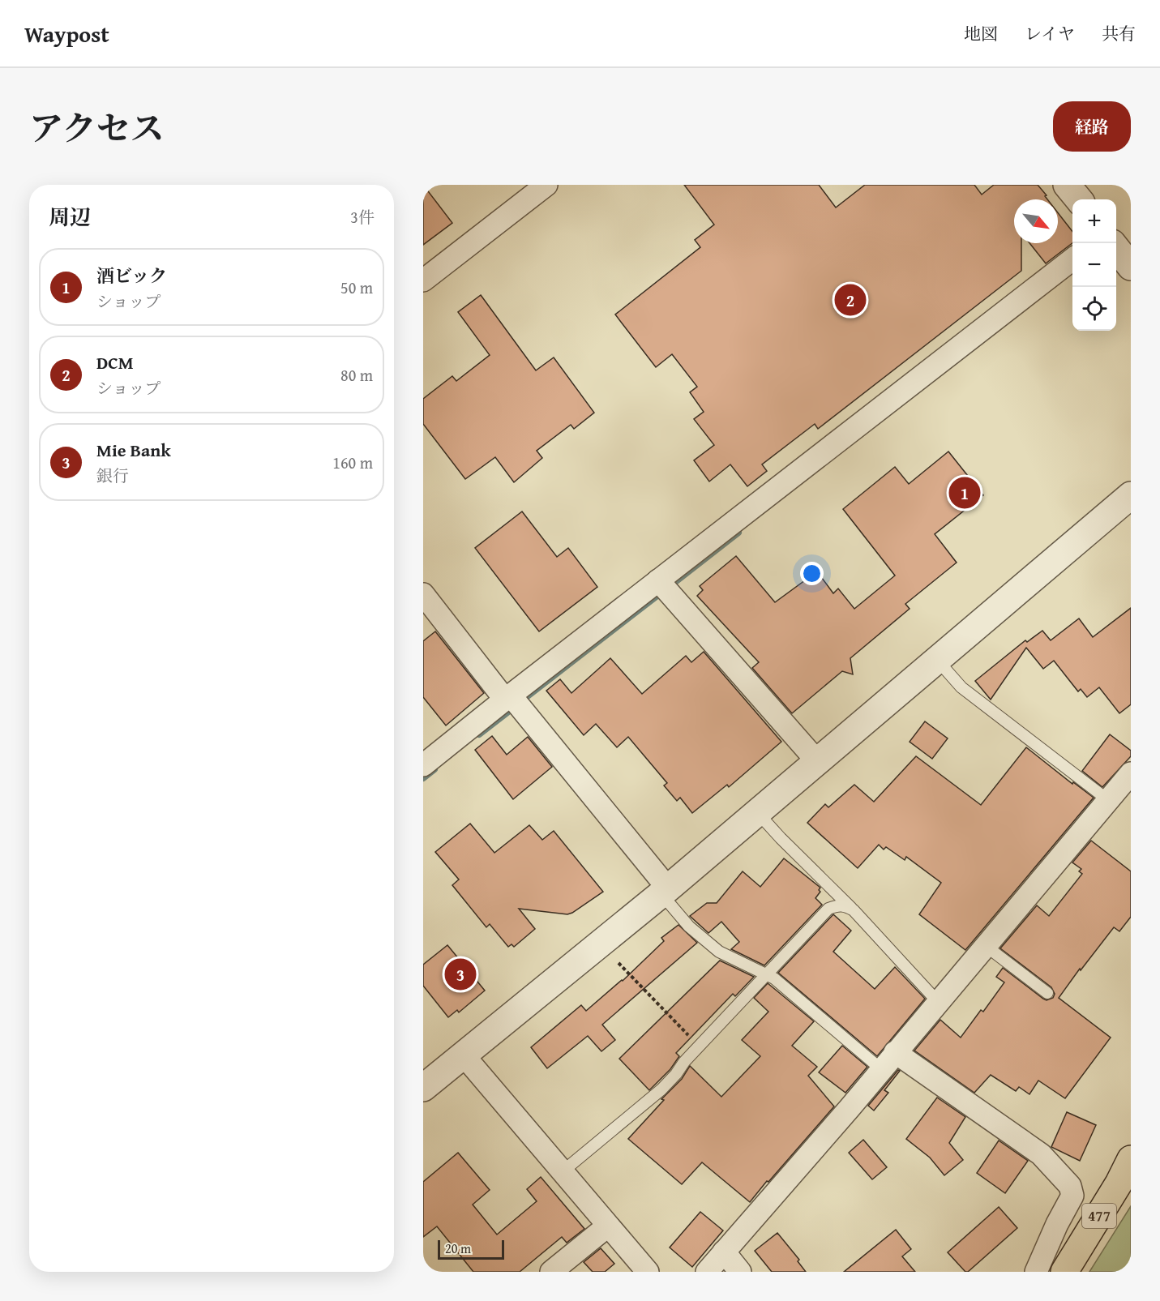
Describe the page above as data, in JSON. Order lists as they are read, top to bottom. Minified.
{"streets":{"highway":["477"]},"scale_bar":"20 m","north":"bottom right","page":{"header":"Waypost","nav":["地図","レイヤ","共有"],"title":"アクセス","buttons":"経路","heading":["周辺","3件"],"map_buttons":["+","−"],"list":[{"mark":"1","name":"酒ビック","note":"ショップ","value":"50 m"},{"mark":"2","name":"DCM","note":"ショップ","value":"80 m"},{"mark":"3","name":"Mie Bank","note":"銀行","value":"160 m"}],"pins":["2","1","3"],"scale":"20 m"}}
